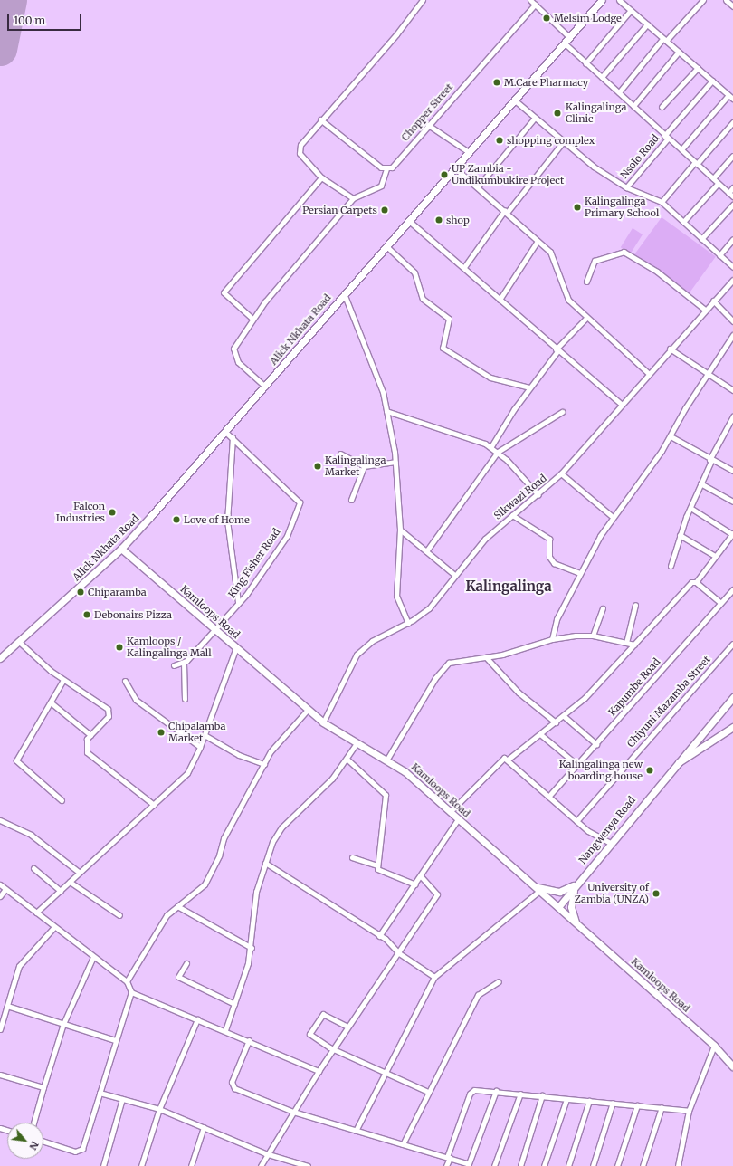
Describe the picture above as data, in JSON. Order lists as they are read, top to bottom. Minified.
{"streets":{"main road":["Alick Nkhata Road","Kamloops Road","Nangwenya Road"],"street":["Chopper Street","Nsolo Road","Sikwazi Road","King Fisher Road","Kapumbe Road","Chiyuni Mazamba Street"]},"crossings":[["Alick Nkhata Road","Kamloops Road"],["Sikwazi Road","Kamloops Road"],["King Fisher Road","Kamloops Road"],["Kamloops Road","Nangwenya Road"]],"districts":["Kalingalinga"],"places":["Melsim Lodge","M.Care Pharmacy","Kalingalinga Clinic","shopping complex","UP Zambia - Undikumbukire Project","Kalingalinga Primary School","Persian Carpets","shop","Kalingalinga Market","Falcon Industries","Love of Home","Chiparamba","Debonairs Pizza","Kamloops / Kalingalinga Mall","Chipalamba Market","Kalingalinga new boarding house","University of Zambia (UNZA)"],"scale_bar":"100 m","north":"bottom right"}
